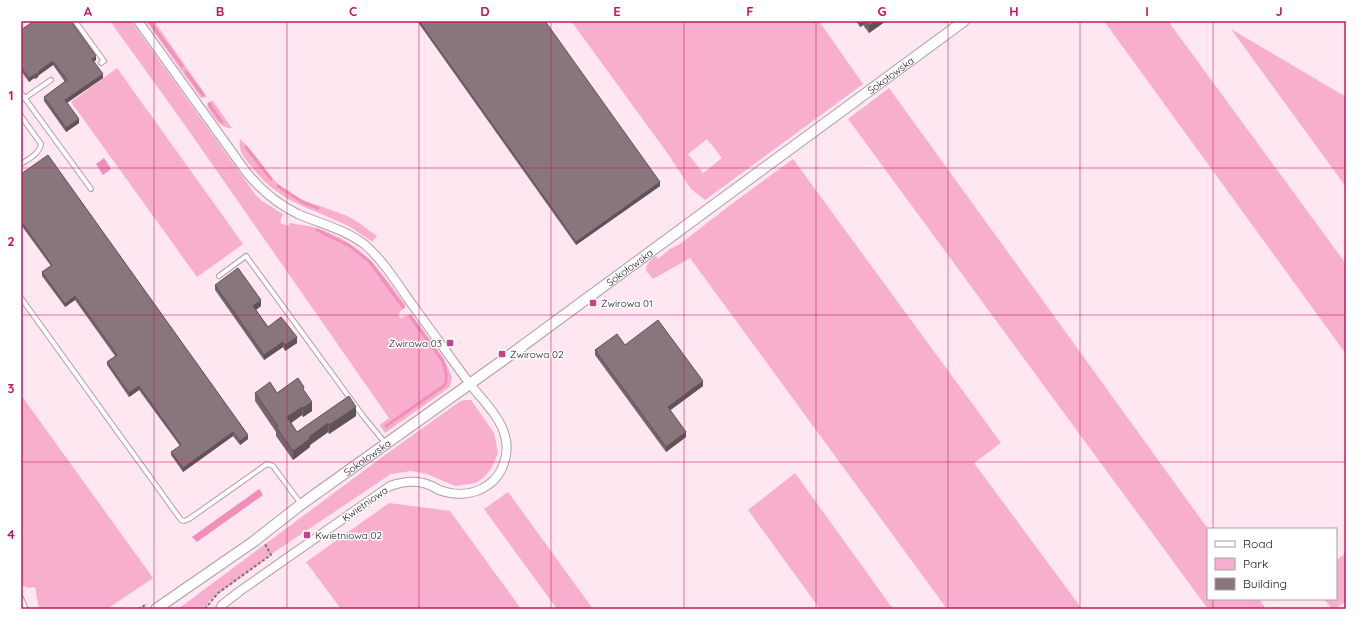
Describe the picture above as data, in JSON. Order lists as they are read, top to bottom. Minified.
{"streets":{"street":["Sokołowska","Kwietniowa"]},"crossings":[["Sokołowska","Kwietniowa"]],"places":{"transit":["Żwirowa 01","Żwirowa 03","Żwirowa 02","Kwietniowa 02"]},"legend":["Road","Park","Building"],"grid":{"columns":["A","B","C","D","E","F","G","H","I","J"],"rows":["1","2","3","4"]}}
